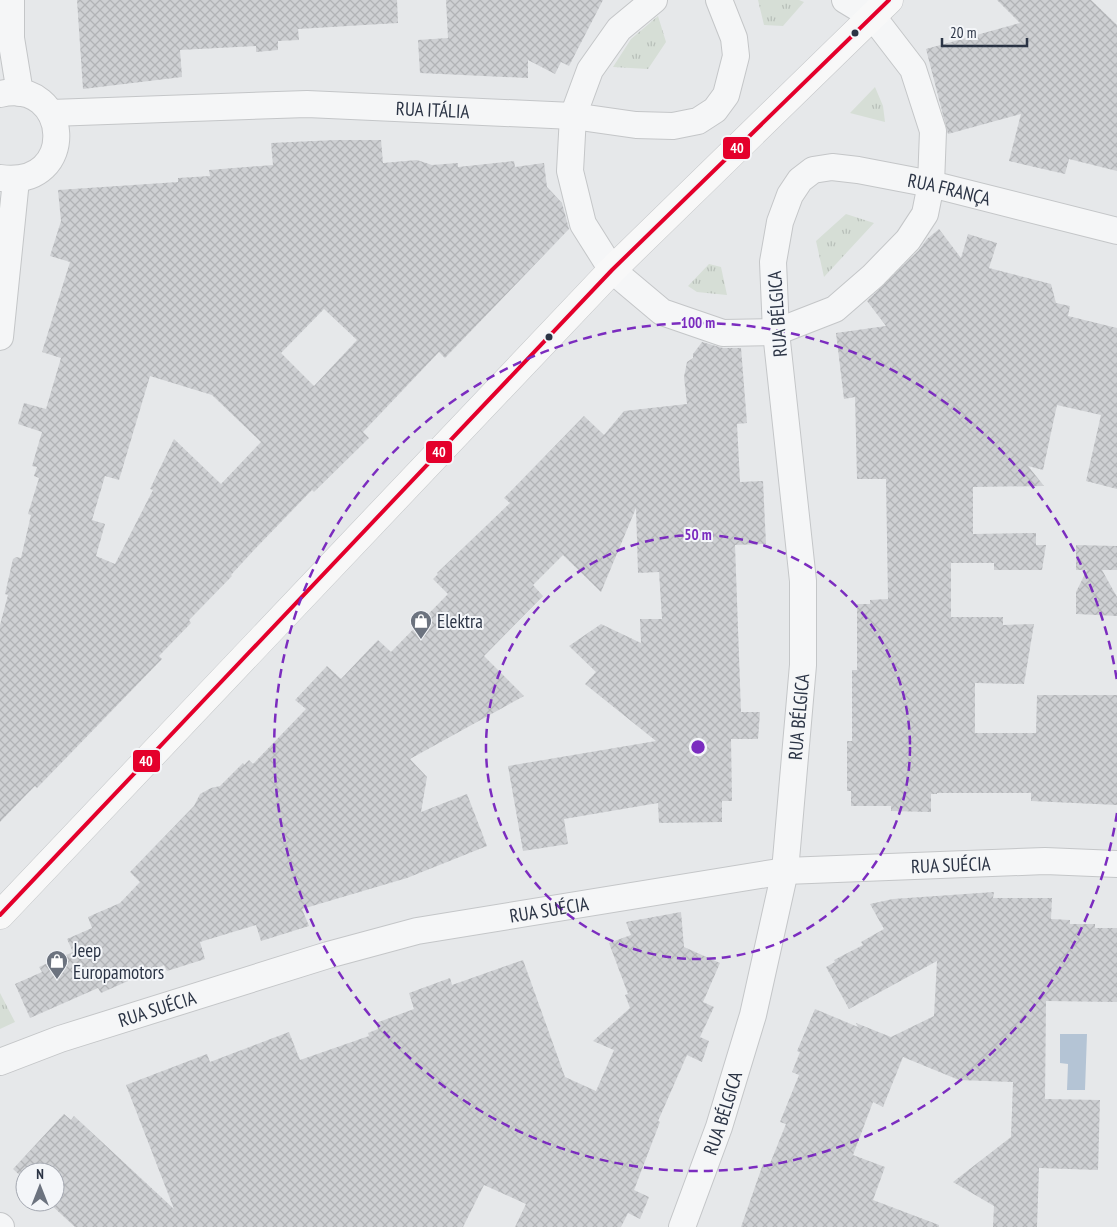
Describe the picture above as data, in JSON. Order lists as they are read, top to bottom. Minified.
{"streets":{"street":["RUA ITÁLIA","RUA FRANÇA","RUA BÉLGICA","RUA SUÉCIA"]},"crossings":[["RUA FRANÇA","RUA BÉLGICA"],["RUA BÉLGICA","RUA SUÉCIA"]],"places":{"shop":["Elektra","Jeep Europamotors"]},"lines":["transit line 40"],"scale_bar":"20 m","north":"top","rings":["100 m","50 m"]}
